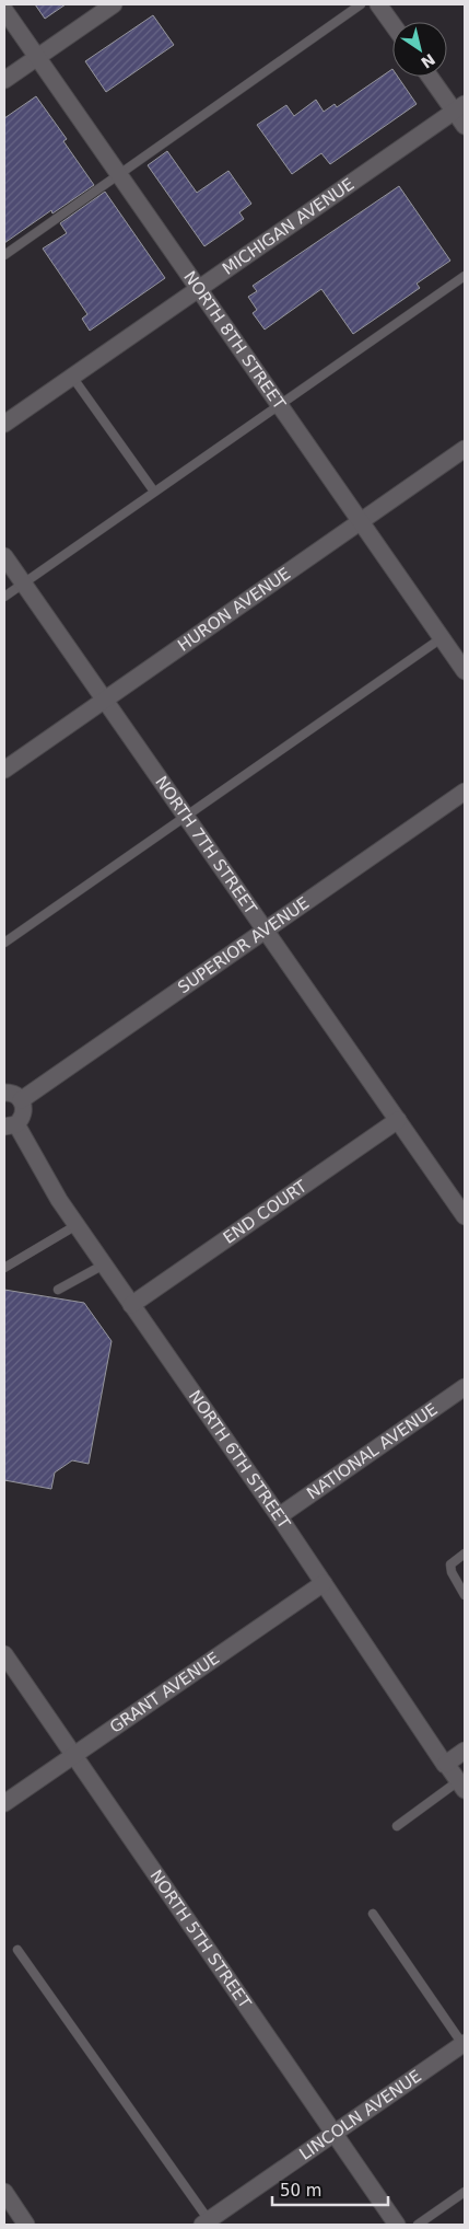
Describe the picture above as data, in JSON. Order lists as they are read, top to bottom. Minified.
{"streets":{"street":["MICHIGAN AVENUE","NORTH 8TH STREET","HURON AVENUE","NORTH 7TH STREET","SUPERIOR AVENUE","END COURT","NATIONAL AVENUE","NORTH 6TH STREET","GRANT AVENUE","NORTH 5TH STREET","LINCOLN AVENUE"]},"crossings":[["MICHIGAN AVENUE","NORTH 8TH STREET"],["NORTH 8TH STREET","HURON AVENUE"],["HURON AVENUE","NORTH 7TH STREET"],["NORTH 7TH STREET","SUPERIOR AVENUE"],["NORTH 7TH STREET","END COURT"],["END COURT","NORTH 6TH STREET"],["NATIONAL AVENUE","NORTH 6TH STREET"],["NORTH 6TH STREET","GRANT AVENUE"],["GRANT AVENUE","NORTH 5TH STREET"],["NORTH 5TH STREET","LINCOLN AVENUE"]],"scale_bar":"50 m","north":"bottom right"}
